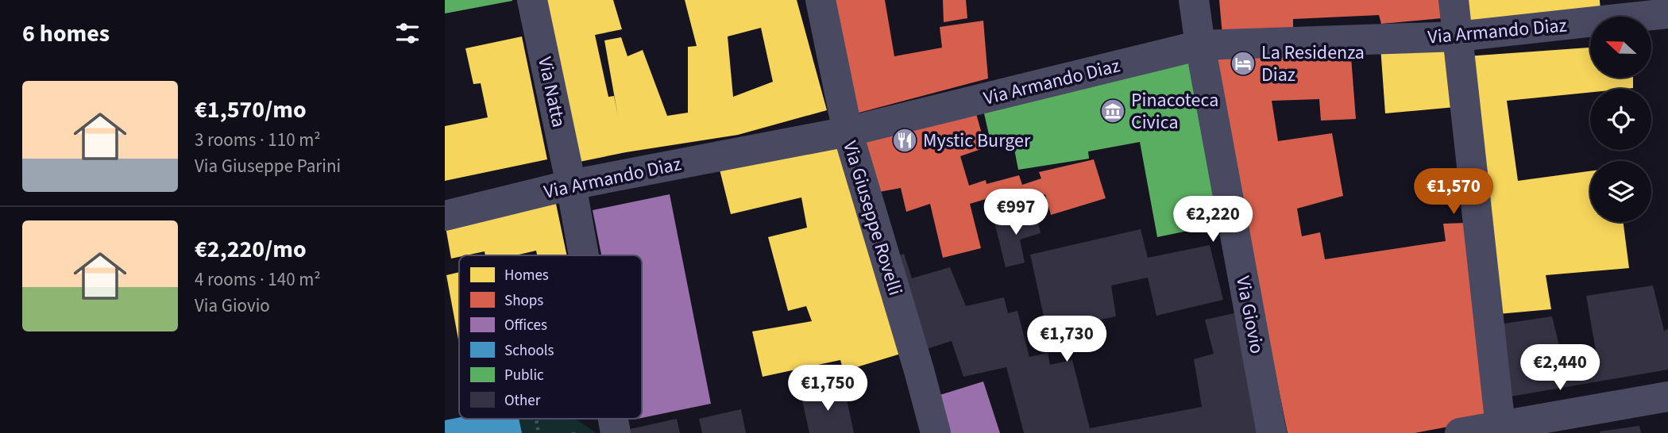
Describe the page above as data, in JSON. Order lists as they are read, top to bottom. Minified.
{"streets":{"street":["Via Armando Diaz","Via Natta","Via Giuseppe Rovelli","Via Giovio"]},"crossings":[["Via Armando Diaz","Via Natta"],["Via Armando Diaz","Via Giuseppe Rovelli"],["Via Armando Diaz","Via Giovio"]],"places":{"hotel":["La Residenza Diaz"],"museum":["Pinacoteca Civica"],"restaurant":["Mystic Burger"]},"legend":["Homes","Shops","Offices","Schools","Public","Other"],"north":"left","page":{"heading":"6 homes","list":[{"name":"€1,570/mo","note":"3 rooms · 110 m² · Via Giuseppe Parini"},{"name":"€2,220/mo","note":"4 rooms · 140 m² · Via Giovio"}],"price":["€1,570","€997","€2,220","€1,730","€2,440","€1,750"]}}
